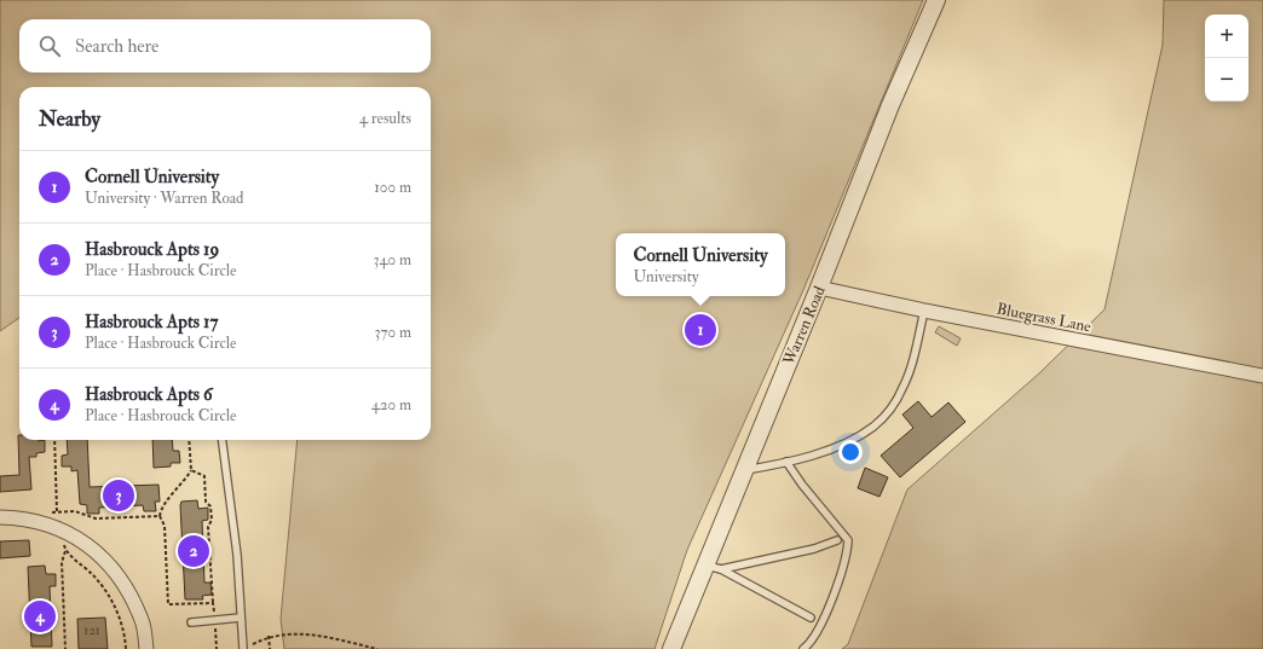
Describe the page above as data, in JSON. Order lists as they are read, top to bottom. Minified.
{"streets":{"street":["Bluegrass Lane","Warren Road"]},"crossings":[["Bluegrass Lane","Warren Road"]],"house_numbers":["121"],"page":{"map_buttons":["+","−"],"search":"Search here","heading":["Nearby","4 results"],"list":[{"mark":"1","name":"Cornell University","note":"University · Warren Road","value":"100 m"},{"mark":"2","name":"Hasbrouck Apts 19","note":"Place · Hasbrouck Circle","value":"340 m"},{"mark":"3","name":"Hasbrouck Apts 17","note":"Place · Hasbrouck Circle","value":"370 m"},{"mark":"4","name":"Hasbrouck Apts 6","note":"Place · Hasbrouck Circle","value":"420 m"}],"popup":["Cornell University","University"],"pins":["1","3","2","4"]}}
